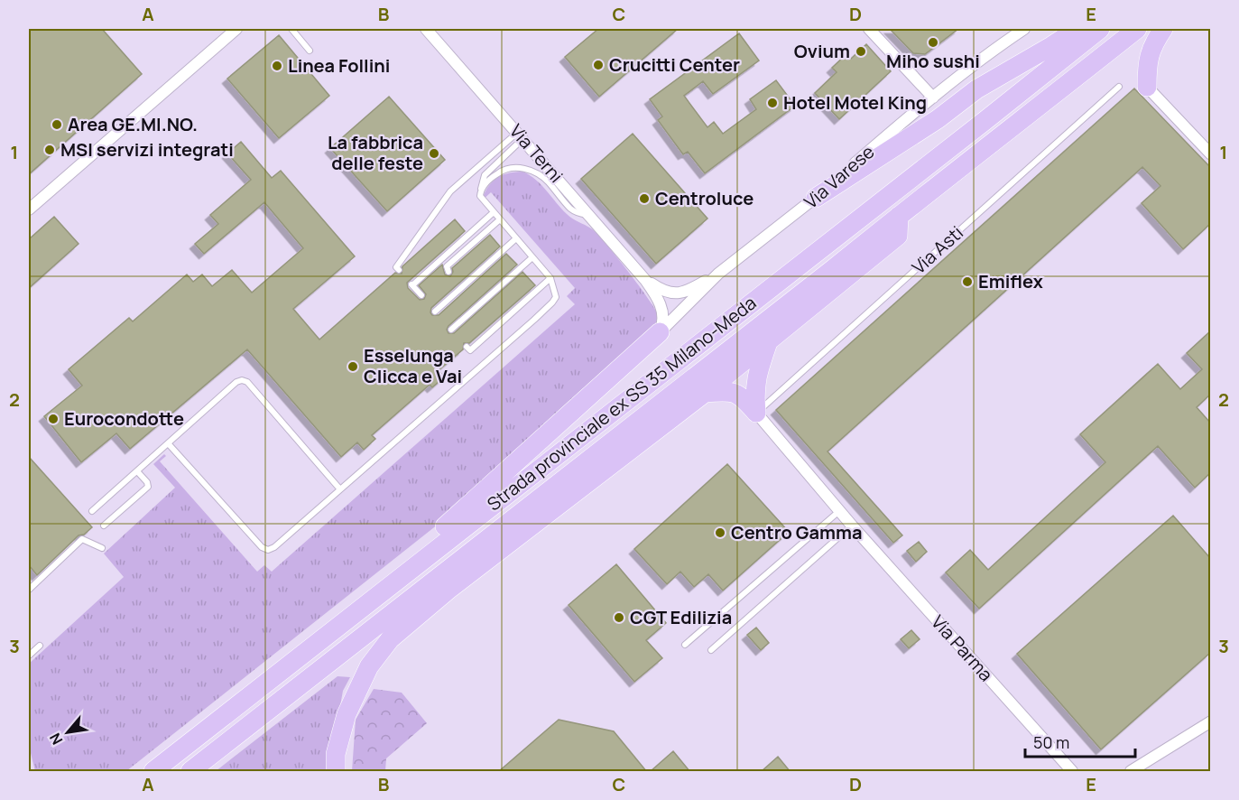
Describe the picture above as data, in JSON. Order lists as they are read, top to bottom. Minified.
{"streets":{"highway":["Strada provinciale ex SS 35 Milano-Meda"],"street":["Via Terni","Via Varese","Via Parma"],"lane":["Via Asti"]},"crossings":[["Via Asti","Via Parma"]],"places":["Miho sushi","Ovium","Crucitti Center","Linea Follini","Hotel Motel King","Area GE.MI.NO.","MSI servizi integrati","La fabbrica delle feste","Centroluce","Emiflex","Esselunga Clicca e Vai","Eurocondotte","Centro Gamma","CGT Edilizia"],"scale_bar":"50 m","north":"bottom left","grid":{"columns":["A","B","C","D","E"],"rows":["1","2","3"]}}
